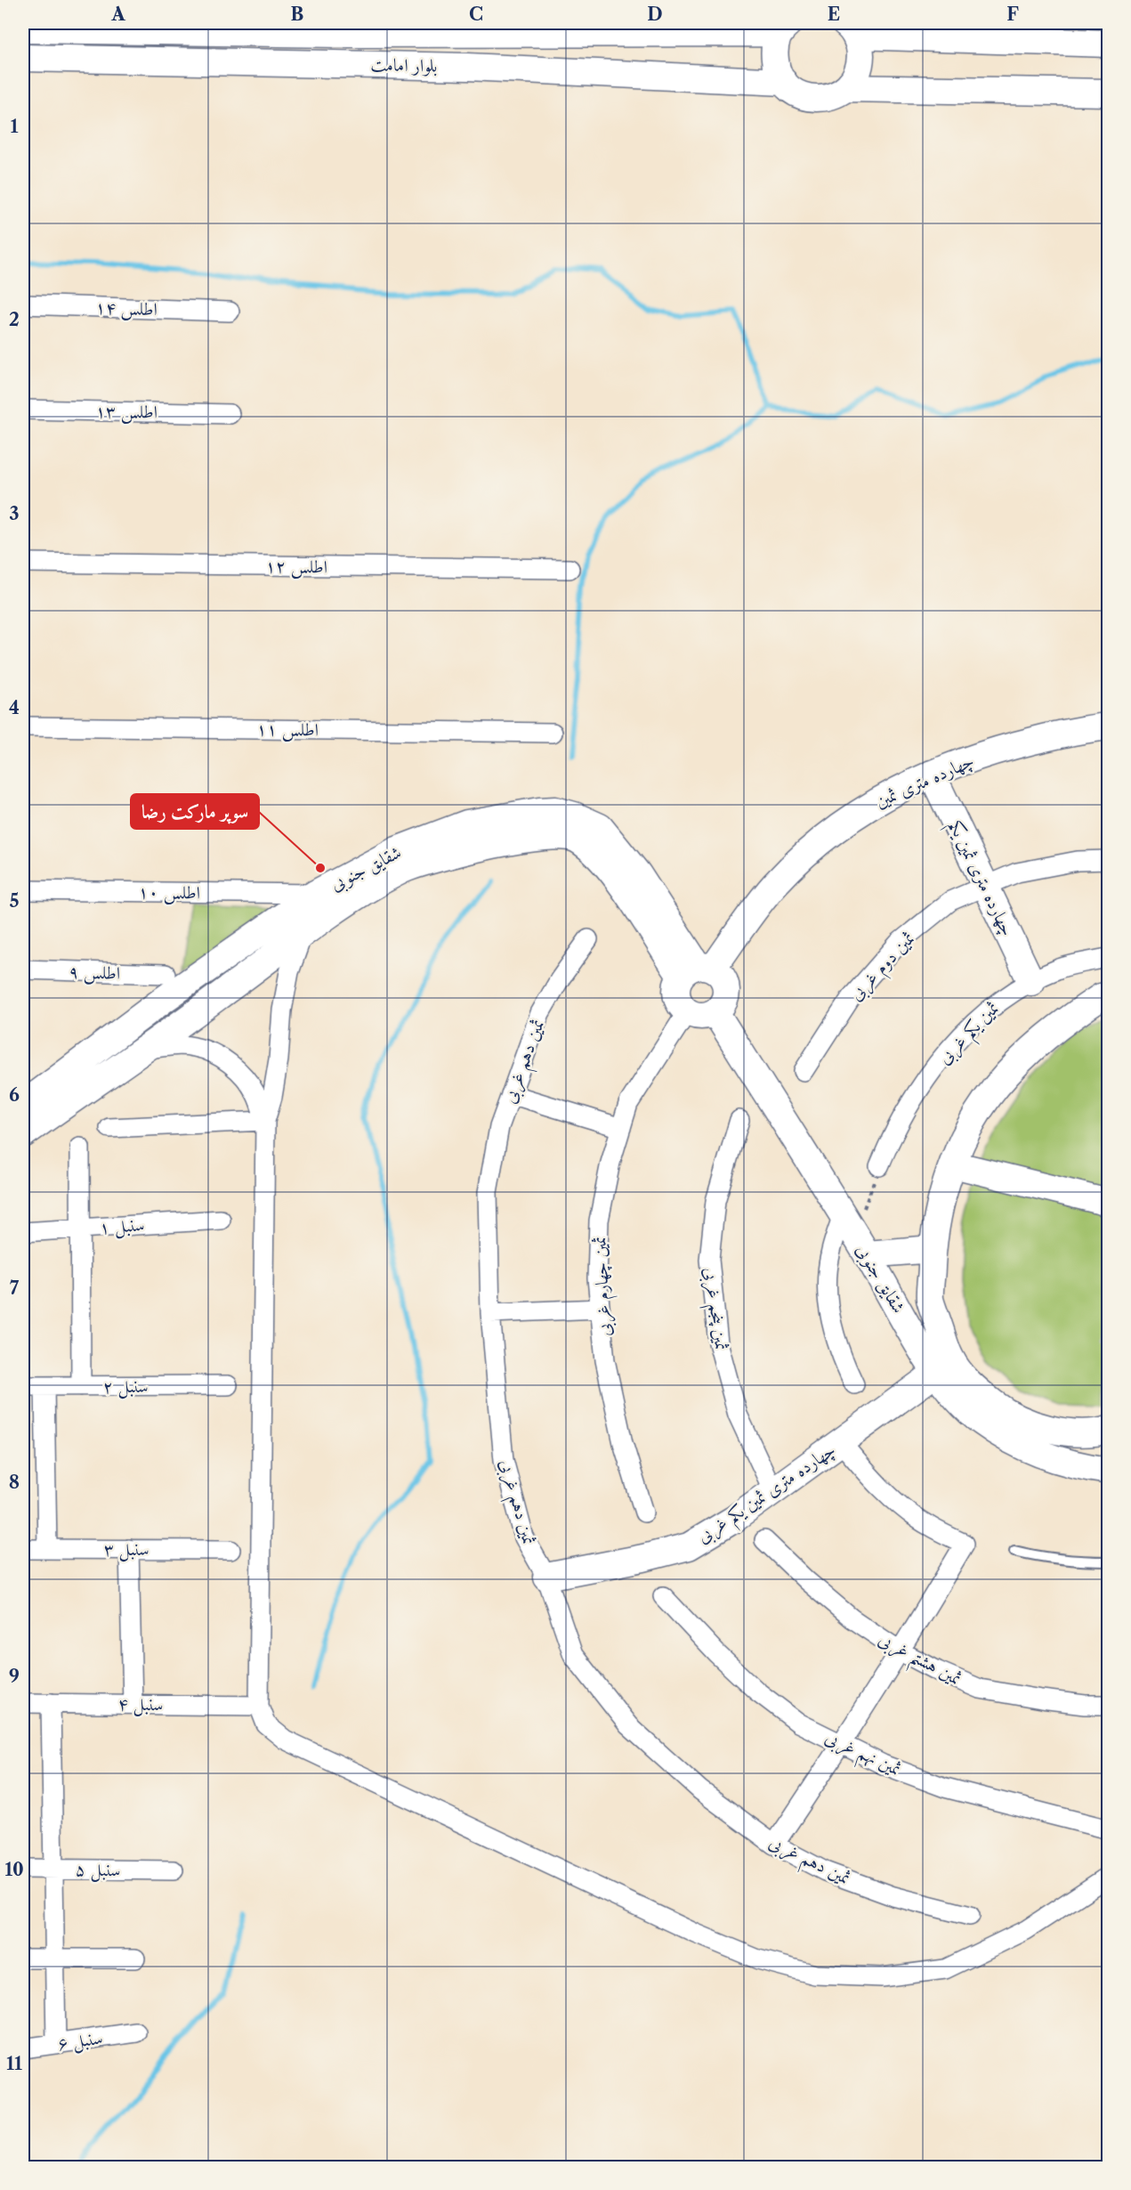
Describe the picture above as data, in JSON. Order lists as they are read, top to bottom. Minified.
{"streets":{"main road":["بلوار امامت","چهارده متری ثمین","شقایق جنوبی","چهارده متری ثمین یکم","چهارده متری ثمین یکم غربی"],"street":["اطلس ۱۴","اطلس ۱۳","اطلس ۱۲","اطلس ۱۱","اطلس ۱۰","ثمین دوم غربی","اطلس ۹","ثمین یکم غربی","ثمین دهم غربی","سنبل ۱","ثمین چهارم غربی","ثمین پنجم غربی","سنبل ۲","سنبل ۳","ثمین هشتم غربی","سنبل ۴","ثمین نهم غربی","سنبل ۵","سنبل ۶"]},"crossings":[["چهارده متری ثمین","شقایق جنوبی"],["چهارده متری ثمین","چهارده متری ثمین یکم"],["چهارده متری ثمین","ثمین چهارم غربی"],["شقایق جنوبی","اطلس ۱۰"],["شقایق جنوبی","ثمین چهارم غربی"],["شقایق جنوبی","چهارده متری ثمین یکم غربی"],["چهارده متری ثمین یکم","ثمین دوم غربی"],["چهارده متری ثمین یکم","ثمین یکم غربی"],["ثمین دهم غربی","چهارده متری ثمین یکم غربی"],["ثمین پنجم غربی","چهارده متری ثمین یکم غربی"]],"places":["سوپر مارکت رضا"],"grid":{"columns":["A","B","C","D","E","F"],"rows":["1","2","3","4","5","6","7","8","9","10","11"]}}
